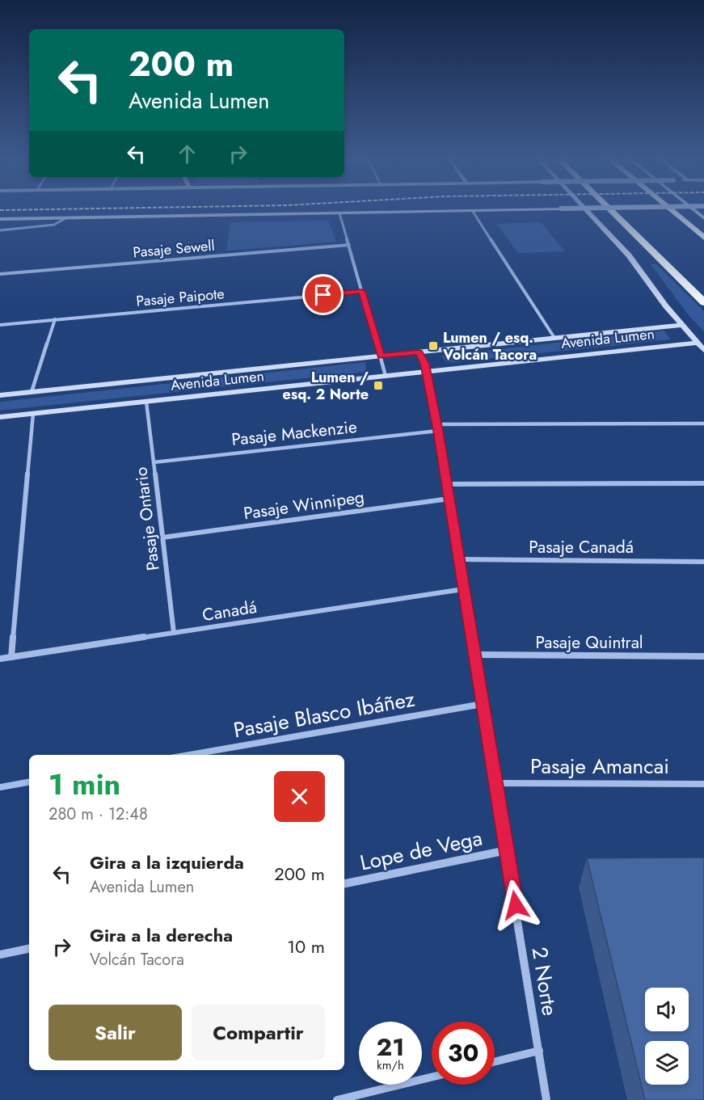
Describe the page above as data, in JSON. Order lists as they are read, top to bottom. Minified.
{"streets":{"street":["Pasaje Sewell","Pasaje Paipote","Avenida Lumen","Pasaje Mackenzie","Pasaje Winnipeg","Pasaje Ontario","Pasaje Canadá","Canadá","Pasaje Quintral","Pasaje Blasco Ibáñez","Pasaje Amancai","Lope de Vega","2 Norte"]},"crossings":[["Avenida Lumen","Pasaje Ontario"],["Avenida Lumen","2 Norte"],["Pasaje Mackenzie","Pasaje Ontario"],["Pasaje Mackenzie","2 Norte"],["Pasaje Winnipeg","Pasaje Ontario"],["Pasaje Winnipeg","2 Norte"],["Pasaje Ontario","Canadá"],["Pasaje Canadá","2 Norte"],["Canadá","2 Norte"],["Pasaje Quintral","2 Norte"],["Pasaje Blasco Ibáñez","2 Norte"],["Pasaje Amancai","2 Norte"],["Lope de Vega","2 Norte"]],"places":{"transit":["Lumen / esq. Volcán Tacora","Lumen / esq. 2 Norte"]},"page":{"turn":["200 m","Avenida Lumen"],"heading":["1 min","280 m · 12:48"],"list":[{"name":"Gira a la izquierda","note":"Avenida Lumen","value":"200 m"},{"name":"Gira a la derecha","note":"Volcán Tacora","value":"10 m"}],"buttons":["Salir","Compartir"],"speed":"21 km/h","limit":"30"}}
